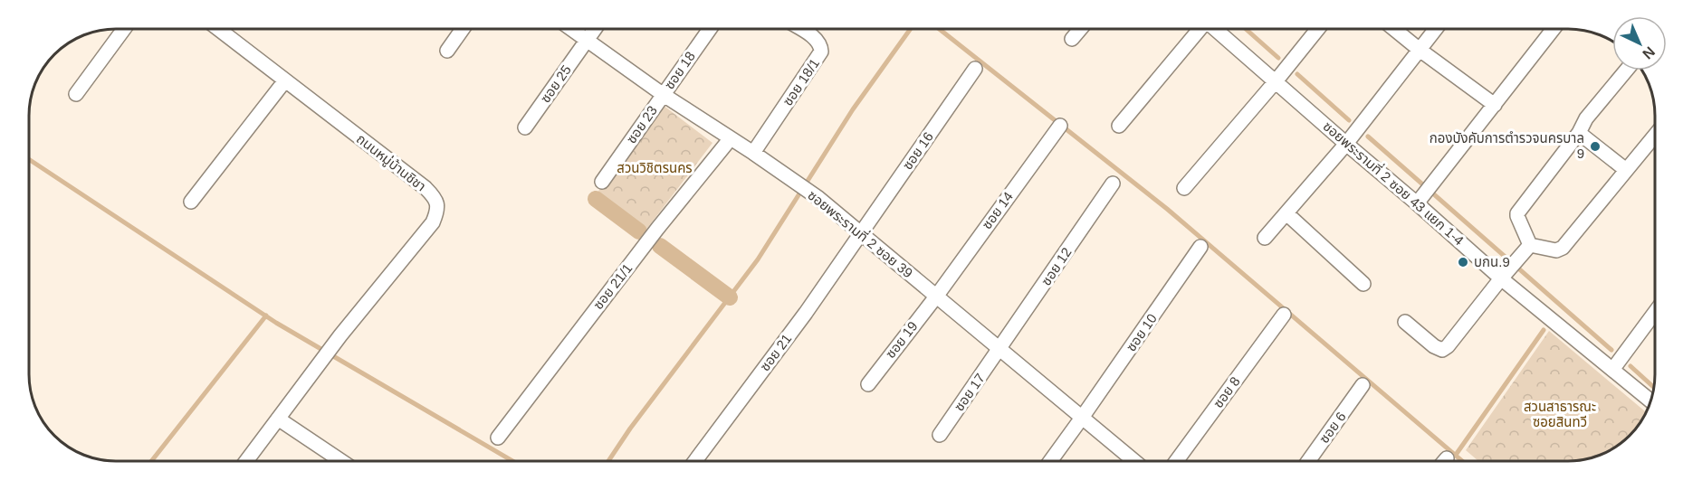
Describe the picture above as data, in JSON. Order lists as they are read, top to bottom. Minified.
{"streets":{"street":["ซอย 18","ซอย 18/1","ซอย 25","ซอย 23","ซอย 16","ถนนหมู่บ้านชิชา","ซอยพระรามที่ 2 ซอย 43 แยก 1-4","ซอย 14","ซอยพระรามที่ 2 ซอย 39","ซอย 12","ซอย 21/1","ซอย 10","ซอย 19","ซอย 21","ซอย 17","ซอย 8","ซอย 6"]},"crossings":[["ซอย 18","ซอย 23"],["ซอย 18","ซอยพระรามที่ 2 ซอย 39"],["ซอย 18/1","ซอยพระรามที่ 2 ซอย 39"],["ซอย 25","ซอยพระรามที่ 2 ซอย 39"],["ซอย 23","ซอยพระรามที่ 2 ซอย 39"],["ซอย 16","ซอยพระรามที่ 2 ซอย 39"],["ซอย 16","ซอย 21"],["ซอย 14","ซอยพระรามที่ 2 ซอย 39"],["ซอย 14","ซอย 19"],["ซอยพระรามที่ 2 ซอย 39","ซอย 12"],["ซอยพระรามที่ 2 ซอย 39","ซอย 21/1"],["ซอยพระรามที่ 2 ซอย 39","ซอย 10"],["ซอยพระรามที่ 2 ซอย 39","ซอย 19"],["ซอยพระรามที่ 2 ซอย 39","ซอย 21"],["ซอยพระรามที่ 2 ซอย 39","ซอย 17"],["ซอย 12","ซอย 17"]],"parks":["สวนวิชิตรนคร","สวนสาธารณะ ซอยสินทวี"],"places":["กองบังคับการตำรวจนครบาล 9","บกน.9"],"north":"bottom right"}
